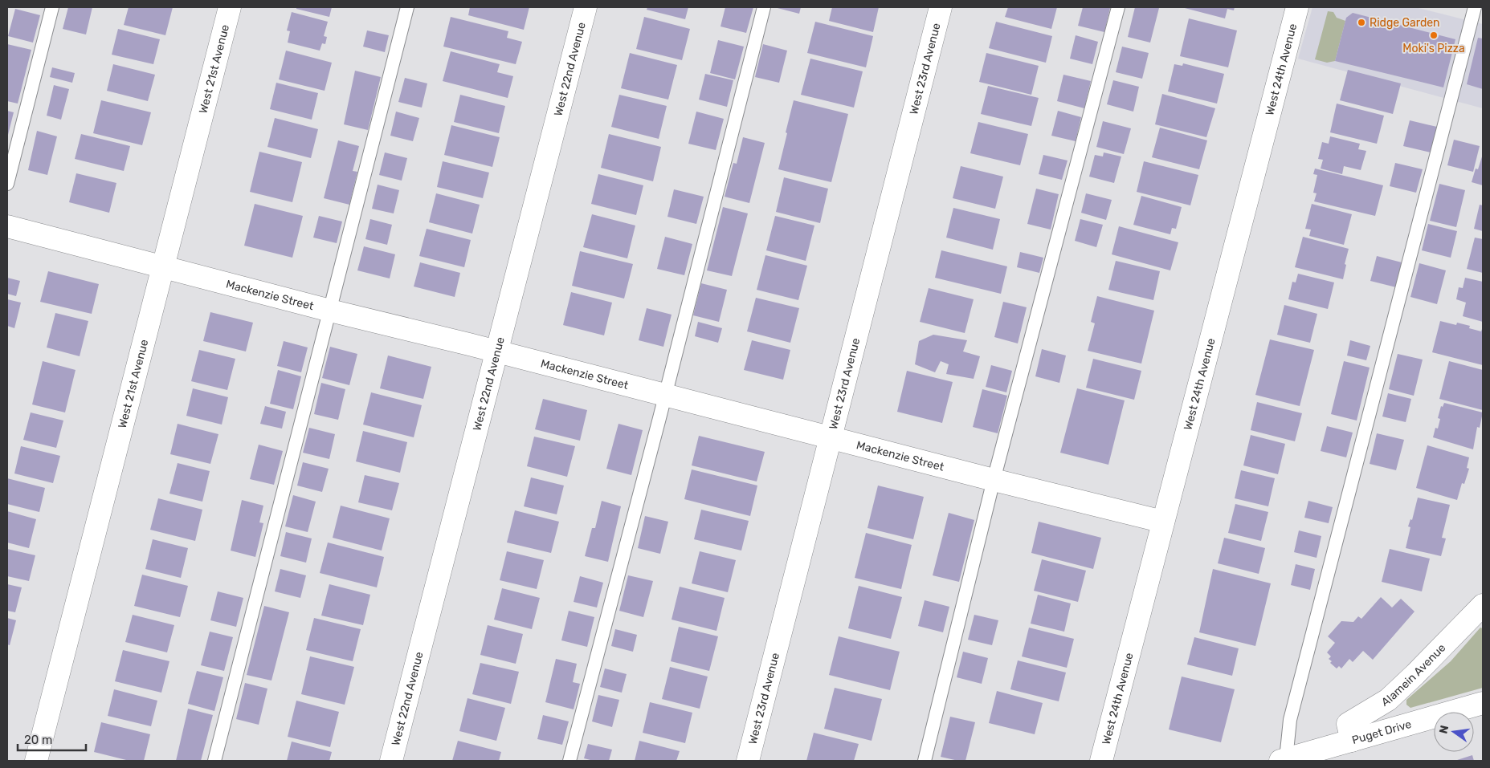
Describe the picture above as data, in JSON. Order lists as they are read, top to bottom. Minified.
{"streets":{"street":["West 21st Avenue","West 22nd Avenue","West 23rd Avenue","West 24th Avenue","Mackenzie Street","Alamein Avenue","Puget Drive"]},"crossings":[["West 21st Avenue","Mackenzie Street"],["West 22nd Avenue","Mackenzie Street"],["West 23rd Avenue","Mackenzie Street"],["West 24th Avenue","Mackenzie Street"],["Alamein Avenue","Puget Drive"]],"places":["Ridge Garden","Moki's Pizza"],"scale_bar":"20 m","north":"left"}
